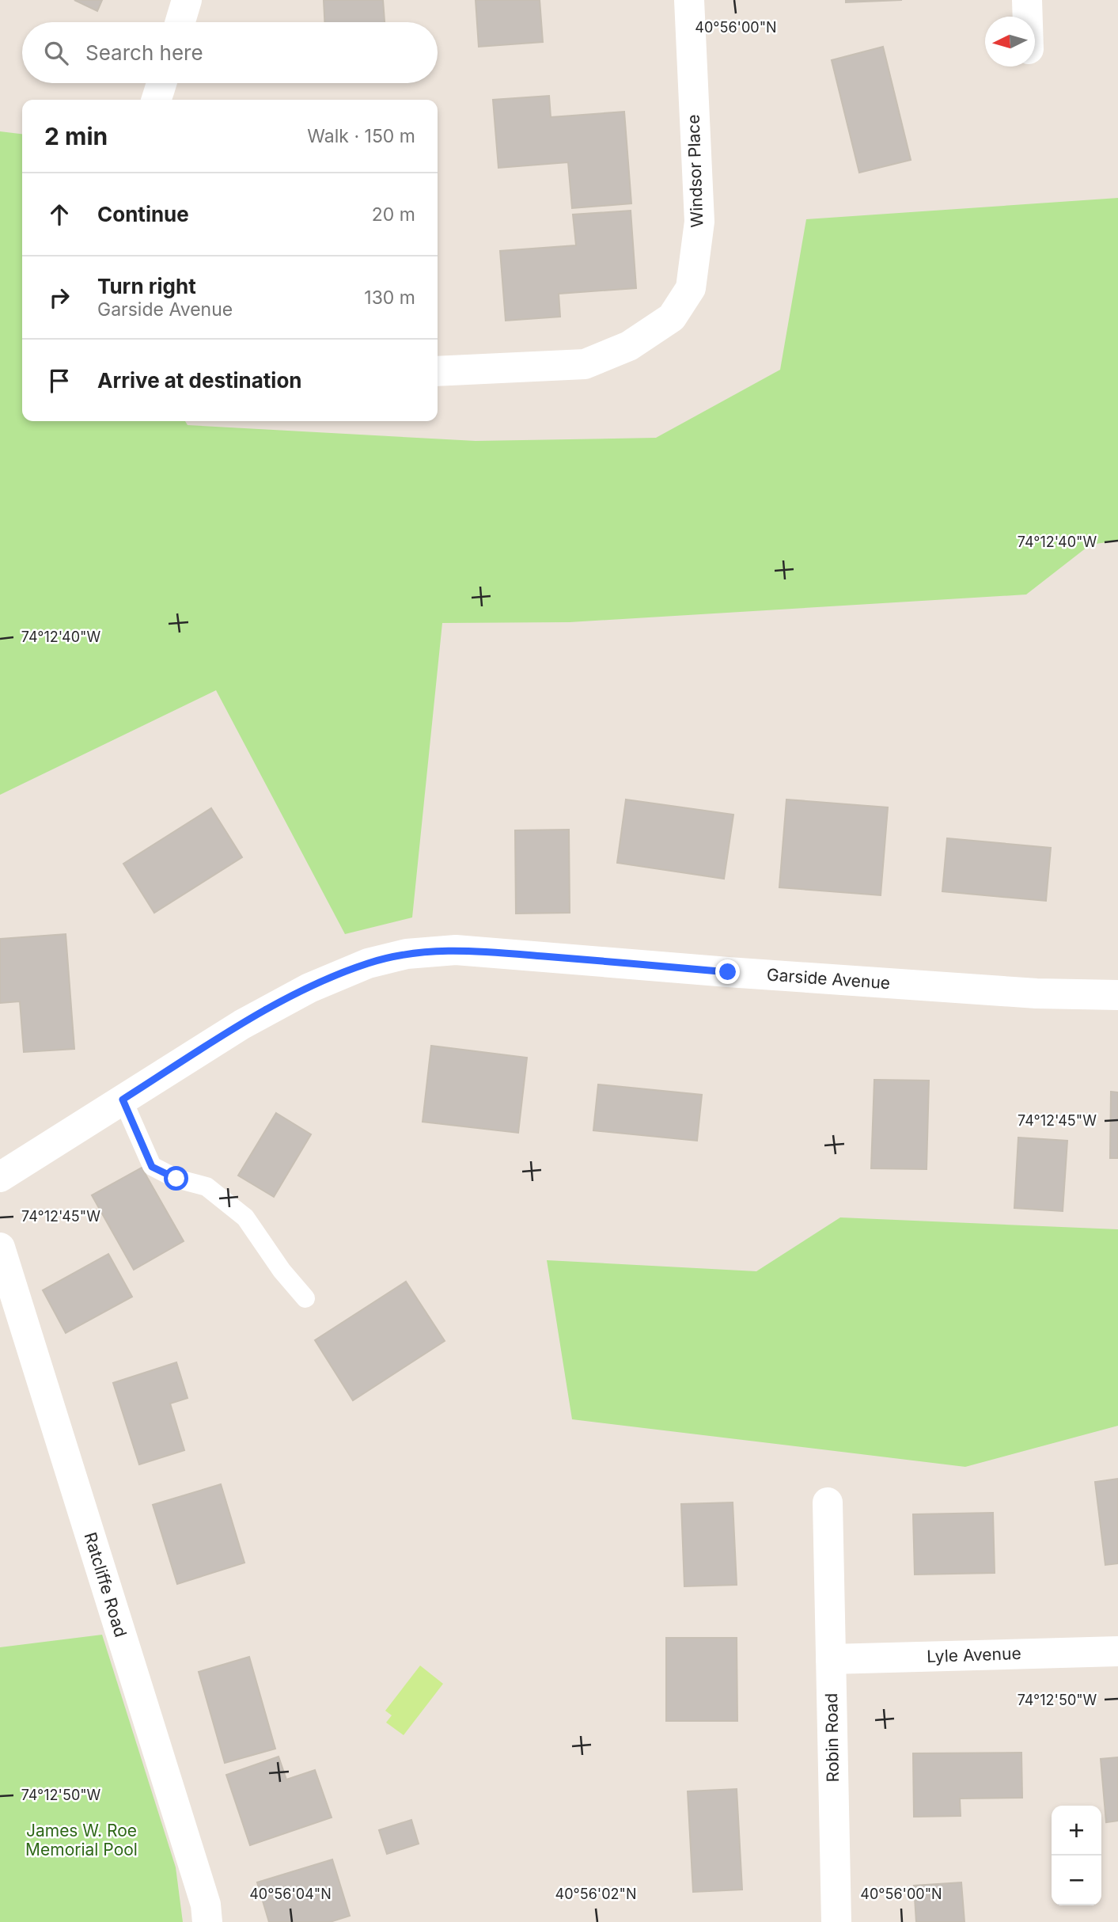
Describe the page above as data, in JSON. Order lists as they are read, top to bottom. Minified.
{"streets":{"street":["Windsor Place","Garside Avenue","Ratcliffe Road","Lyle Avenue","Robin Road"]},"crossings":[["Lyle Avenue","Robin Road"]],"parks":["James W. Roe Memorial Pool"],"north":"left","page":{"search":"Search here","heading":["2 min","Walk · 150 m"],"list":[["Continue","20 m"],["Turn right","Garside Avenue","130 m"],"Arrive at destination"],"map_buttons":["+","−"]},"coordinates":["40°56'00\"N","74°12'40\"W","74°12'45\"W","74°12'50\"W","40°56'04\"N","40°56'02\"N"]}
